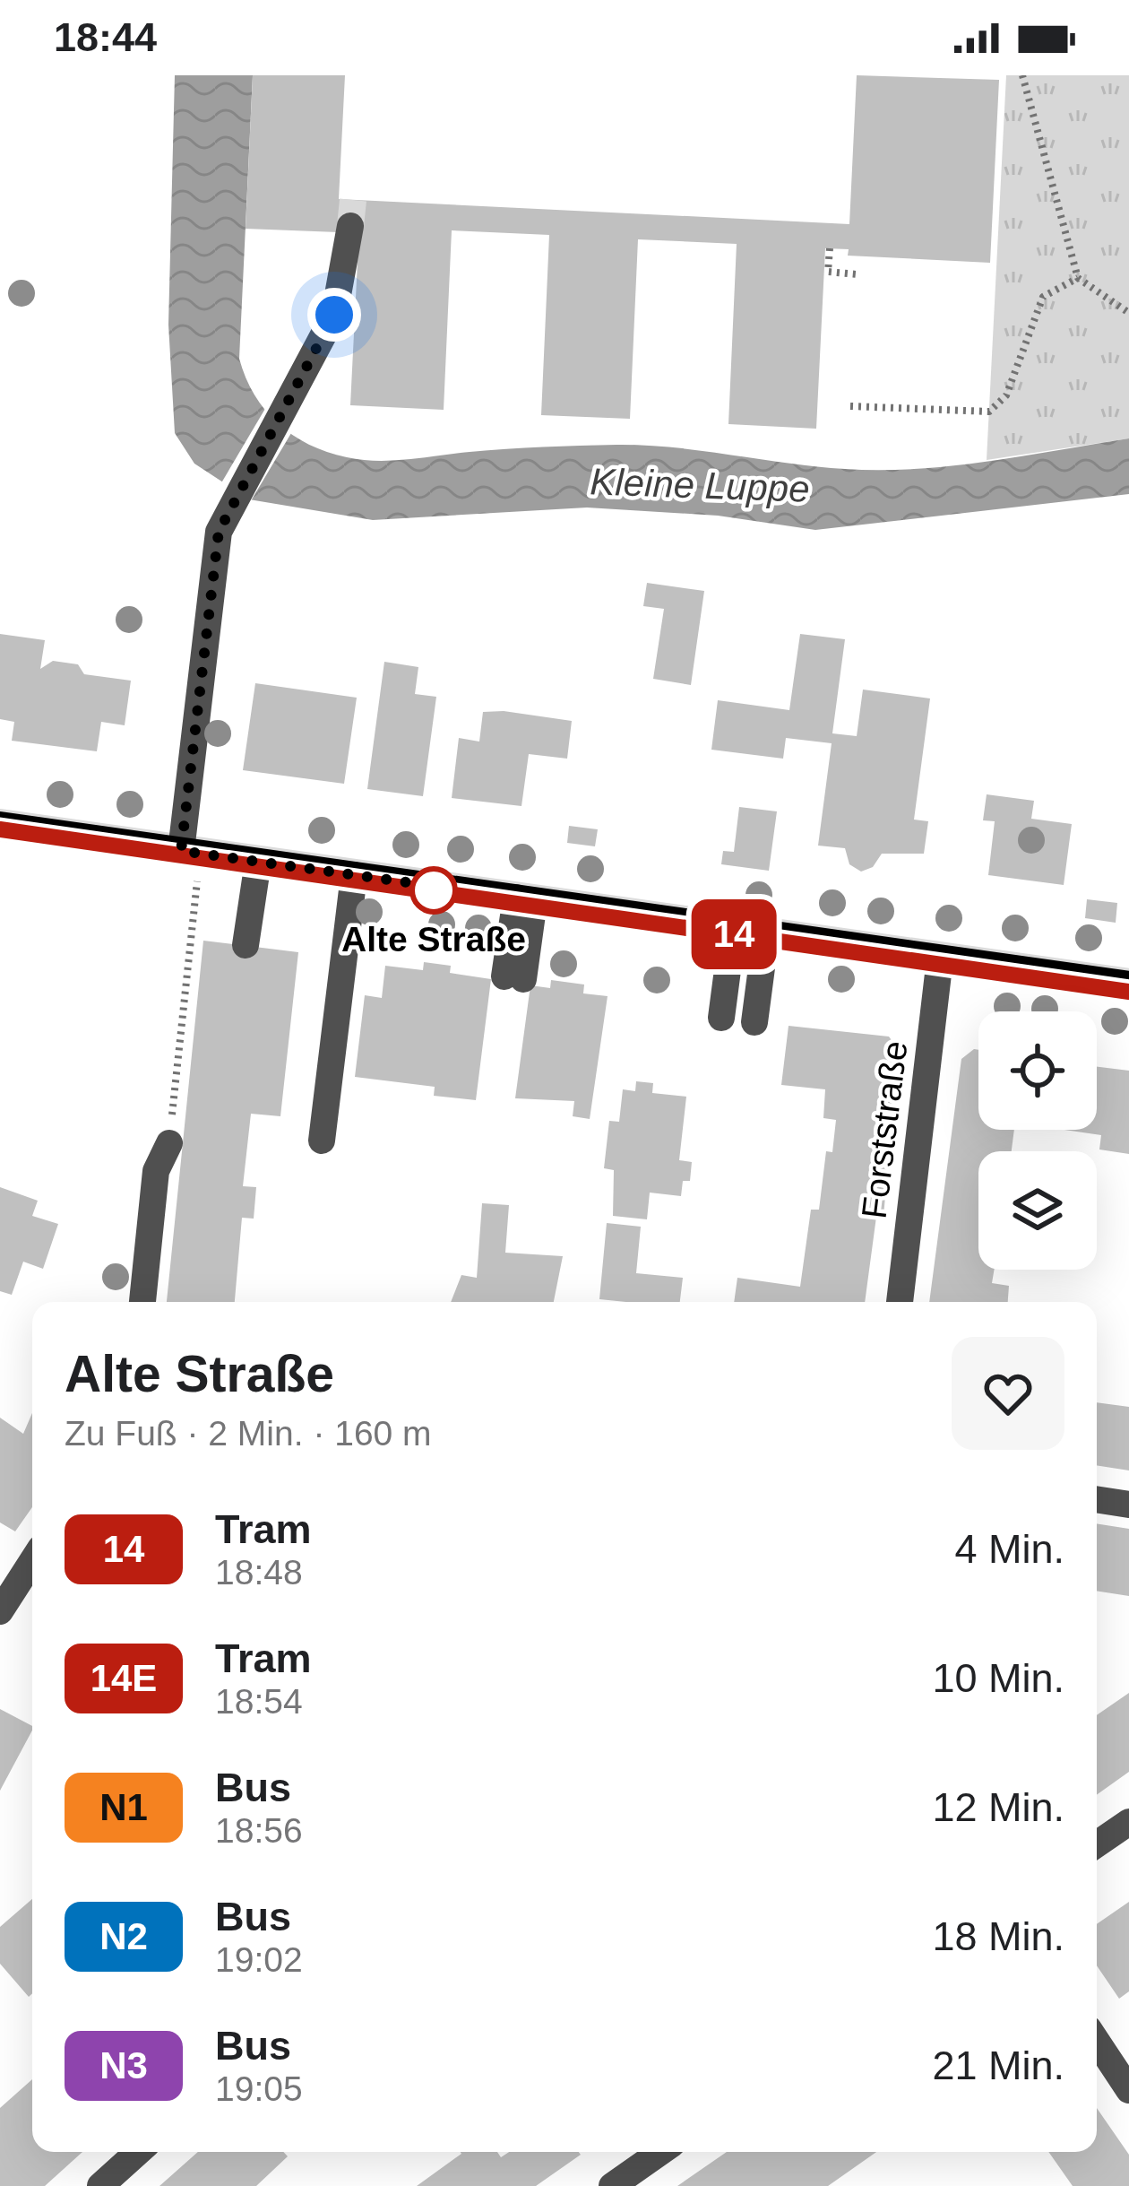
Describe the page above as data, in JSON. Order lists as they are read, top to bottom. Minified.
{"streets":{"street":["Forststraße"]},"water":["Kleine Luppe"],"places":["Alte Straße"],"lines":["tram line 14"],"page":{"status":"18:44","on_map":"14","heading":["Alte Straße","Zu Fuß · 2 Min. · 160 m"],"list":[{"mark":"14","name":"Tram","note":"18:48","value":"4 Min."},{"mark":"14E","name":"Tram","note":"18:54","value":"10 Min."},{"mark":"N1","name":"Bus","note":"18:56","value":"12 Min."},{"mark":"N2","name":"Bus","note":"19:02","value":"18 Min."},{"mark":"N3","name":"Bus","note":"19:05","value":"21 Min."}]}}
